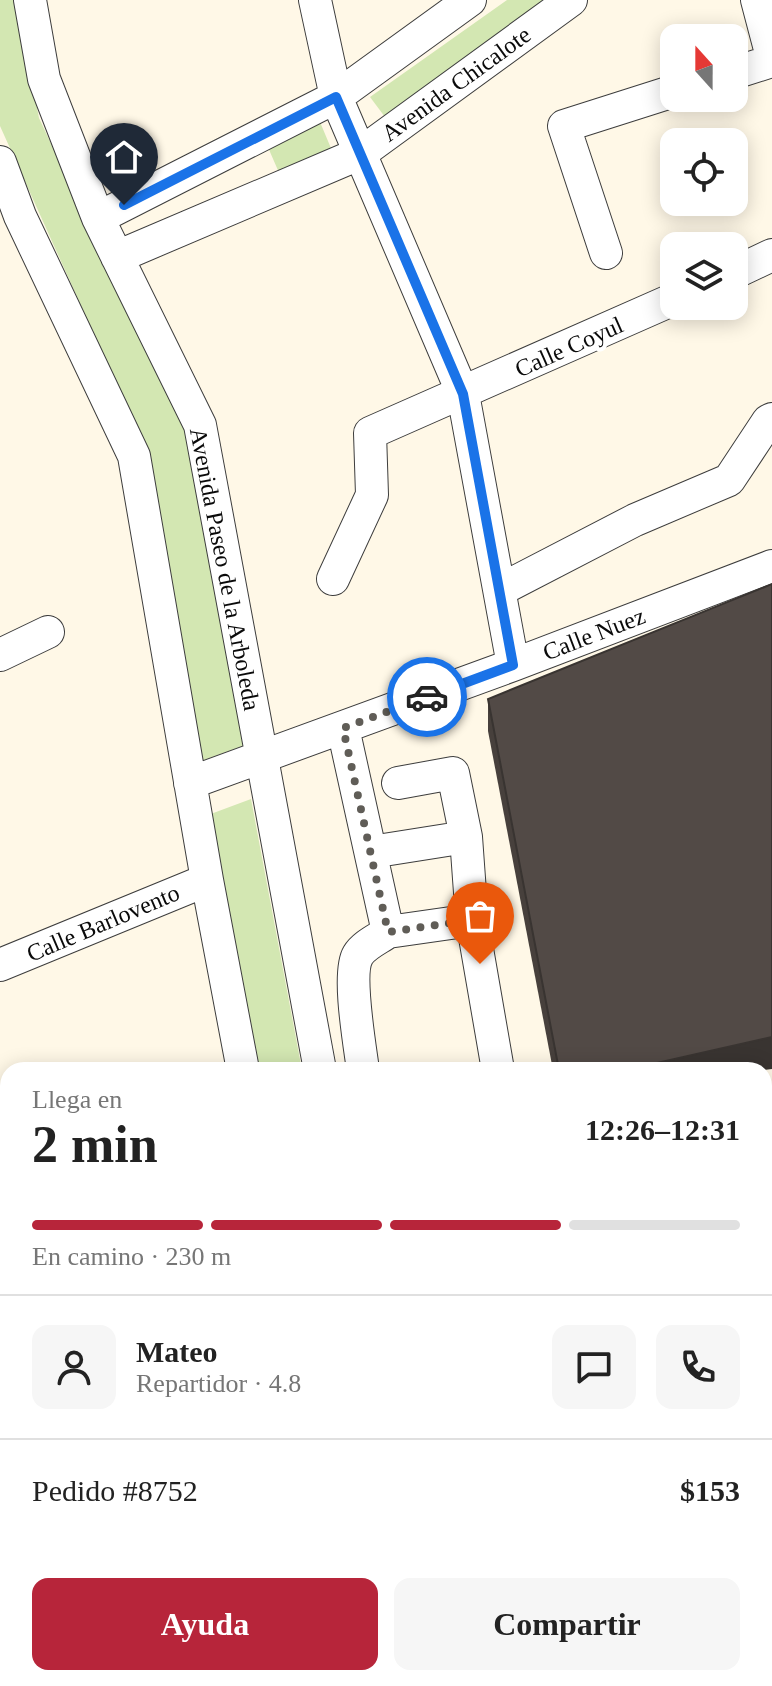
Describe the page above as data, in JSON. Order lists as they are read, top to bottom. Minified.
{"streets":{"street":["Avenida Chicalote","Calle Coyul","Avenida Paseo de la Arboleda","Calle Nuez","Calle Barlovento"]},"crossings":[["Avenida Chicalote","Avenida Paseo de la Arboleda"],["Avenida Paseo de la Arboleda","Calle Nuez"]],"north":"top","page":{"heading":["2 min","Llega en","12:26–12:31"],"panel":["Mateo","Repartidor · 4.8","Pedido #8752","$153"],"bar":"En camino · 230 m","buttons":["Ayuda","Compartir"]}}
